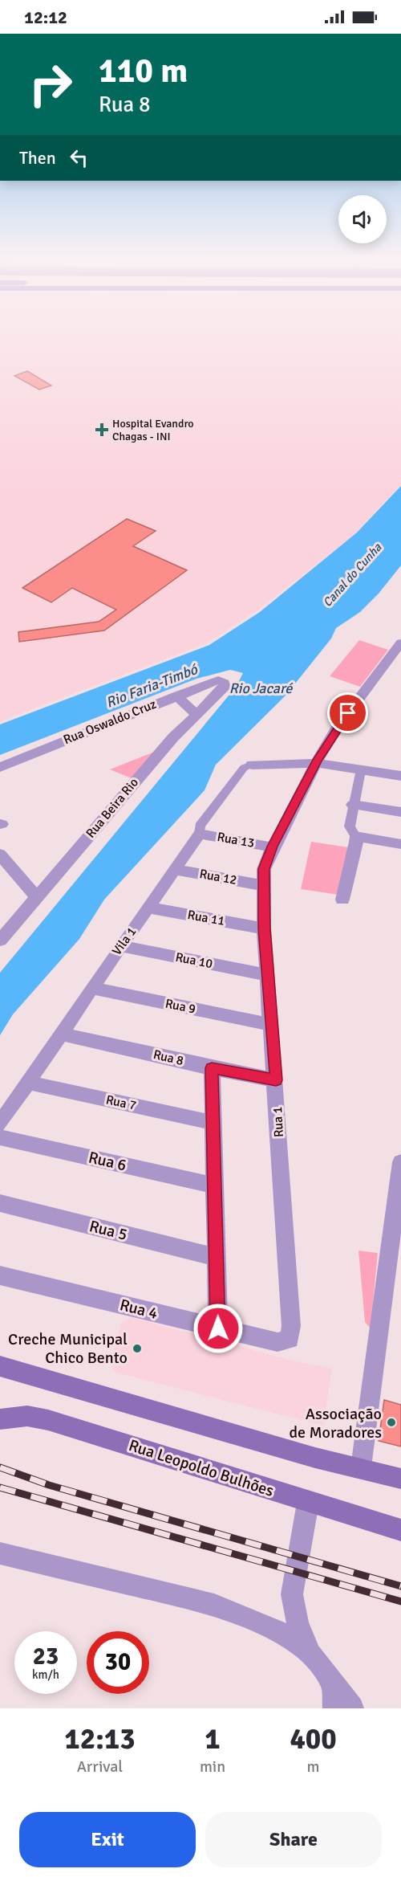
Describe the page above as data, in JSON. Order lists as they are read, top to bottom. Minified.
{"streets":{"main road":["Rua Leopoldo Bulhões"],"street":["Rua Oswaldo Cruz","Rua Beira Rio","Rua 13","Rua 12","Rua 11","Vila 1","Rua 10","Rua 9","Rua 8","Rua 7","Rua 1","Rua 6","Rua 5","Rua 4"]},"crossings":[["Rua Oswaldo Cruz","Rua Beira Rio"],["Rua 13","Vila 1"],["Rua 13","Rua 1"],["Rua 12","Vila 1"],["Rua 12","Rua 1"],["Rua 11","Vila 1"],["Rua 11","Rua 1"],["Vila 1","Rua 10"],["Vila 1","Rua 9"],["Vila 1","Rua 8"],["Vila 1","Rua 7"],["Rua 10","Rua 1"],["Rua 9","Rua 1"],["Rua 8","Rua 1"],["Rua 1","Rua 4"]],"water":["Canal do Cunha","Rio Faria-Timbó","Rio Jacaré"],"places":{"health":["Hospital Evandro Chagas - INI"],"other":["Creche Municipal Chico Bento","Associação de Moradores"]},"page":{"status":"12:12","turn":["110 m","Rua 8"],"then":"Then","speed":"23 km/h","limit":"30","eta":["12:13","Arrival","1","min","400","m"],"buttons":["Exit","Share"]}}
